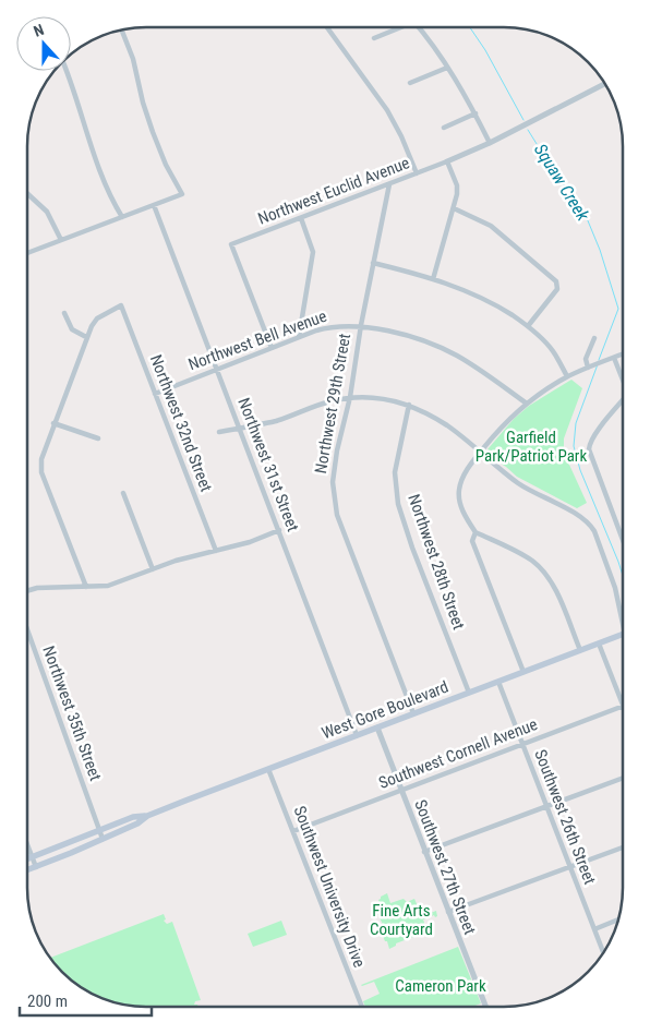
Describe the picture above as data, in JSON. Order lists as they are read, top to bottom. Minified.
{"streets":{"main road":["West Gore Boulevard"],"street":["Northwest Euclid Avenue","Northwest Bell Avenue","Northwest 29th Street","Northwest 32nd Street","Northwest 31st Street","Northwest 28th Street","Northwest 35th Street","Southwest Cornell Avenue","Southwest 26th Street","Southwest 27th Street","Southwest University Drive"]},"crossings":[["Northwest Euclid Avenue","Northwest Bell Avenue"],["Northwest Euclid Avenue","Northwest 29th Street"],["Northwest Bell Avenue","Northwest 29th Street"],["Northwest Bell Avenue","Northwest 32nd Street"],["Northwest Bell Avenue","Northwest 31st Street"],["Northwest 29th Street","West Gore Boulevard"],["Northwest 31st Street","West Gore Boulevard"],["Northwest 28th Street","West Gore Boulevard"],["West Gore Boulevard","Northwest 35th Street"],["West Gore Boulevard","Southwest 26th Street"],["West Gore Boulevard","Southwest 27th Street"],["West Gore Boulevard","Southwest University Drive"],["Southwest Cornell Avenue","Southwest 26th Street"],["Southwest Cornell Avenue","Southwest 27th Street"],["Southwest Cornell Avenue","Southwest University Drive"]],"water":["Squaw Creek"],"parks":["Garfield Park/Patriot Park","Fine Arts Courtyard","Cameron Park"],"scale_bar":"200 m","north":"top"}
